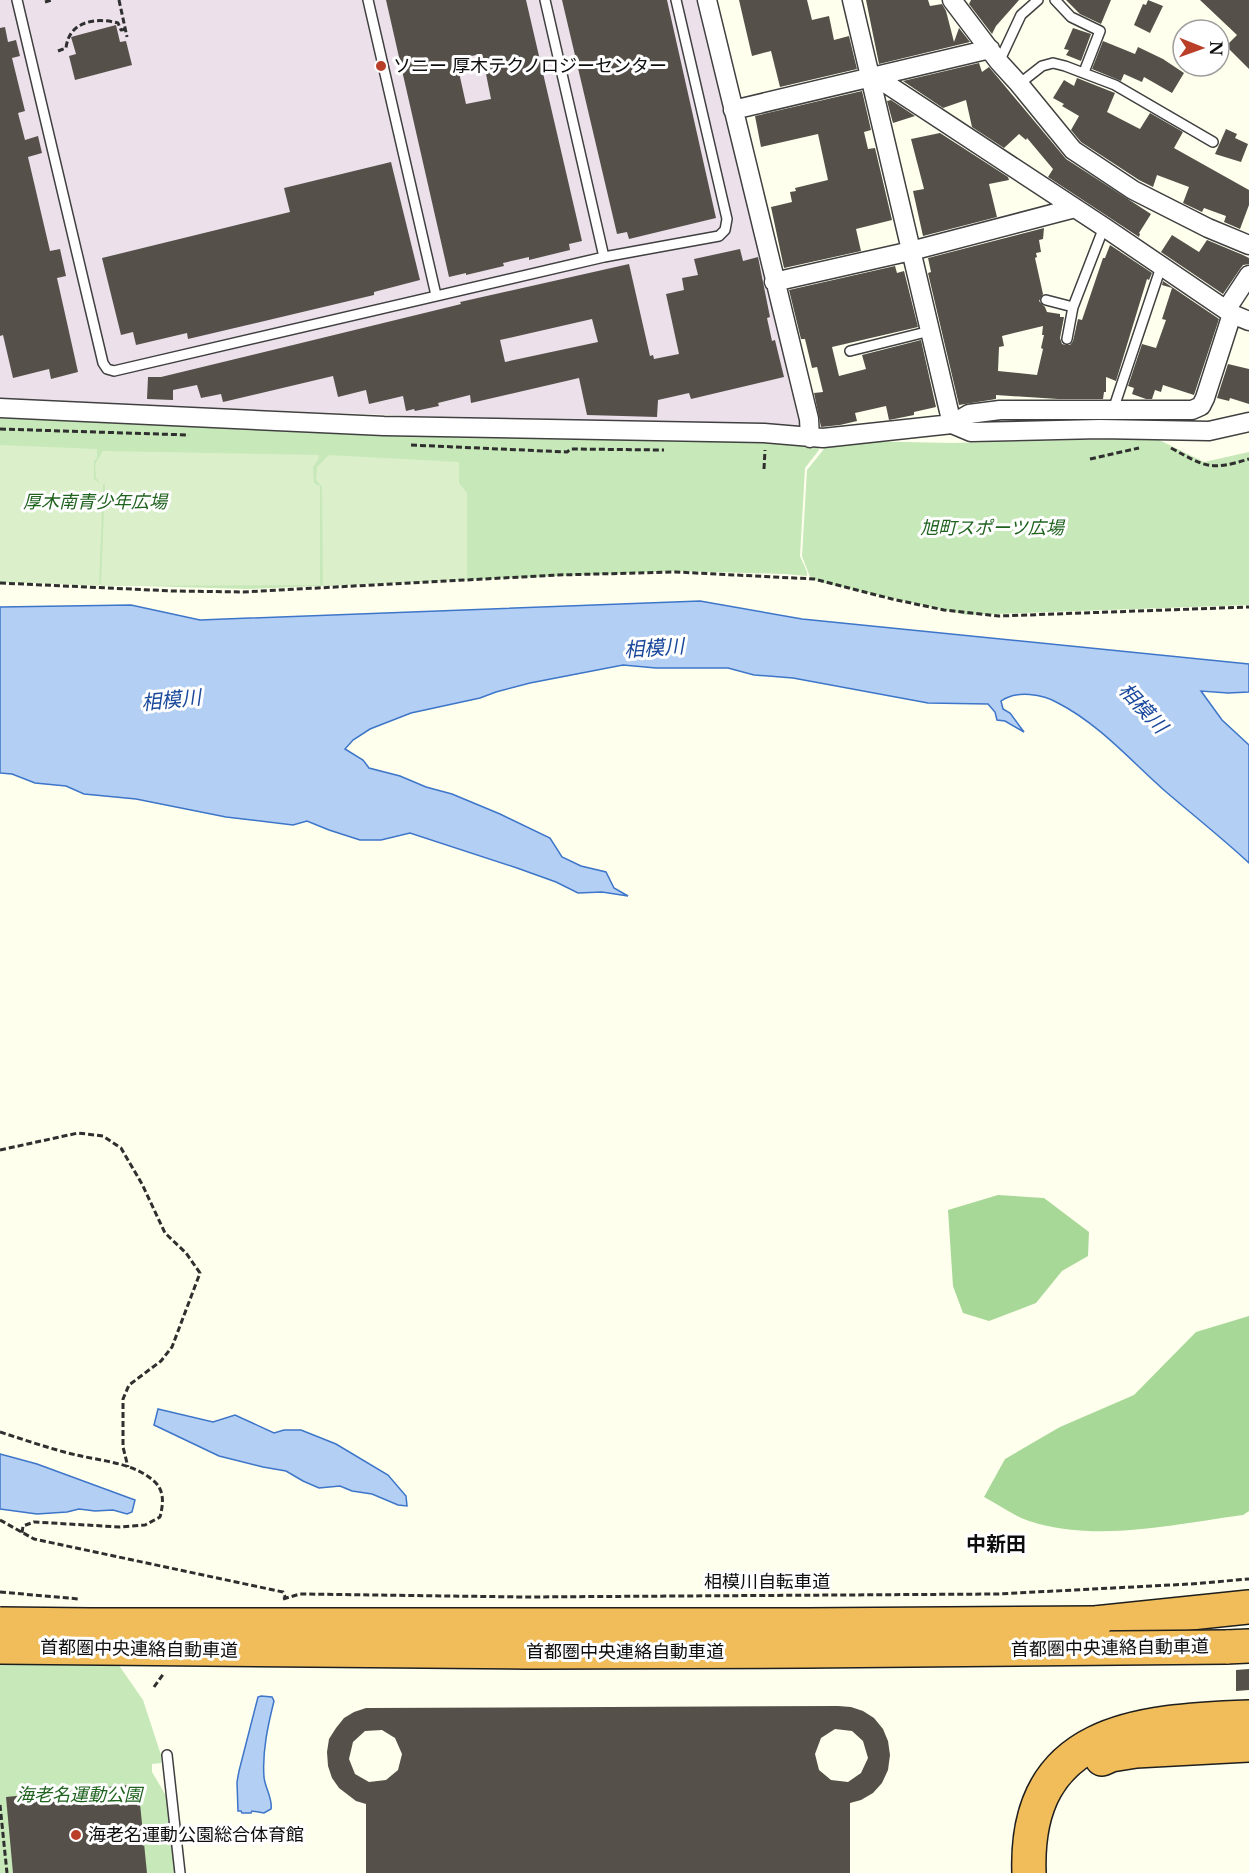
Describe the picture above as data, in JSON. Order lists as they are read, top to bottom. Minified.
{"streets":{"highway":["首都圏中央連絡自動車道"],"path":["相模川自転車道"]},"districts":["中新田"],"water":["相模川"],"parks":["厚木南青少年広場","旭町スポーツ広場","海老名運動公園"],"places":["ソニー 厚木テクノロジーセンター","海老名運動公園総合体育館"],"north":"right"}
